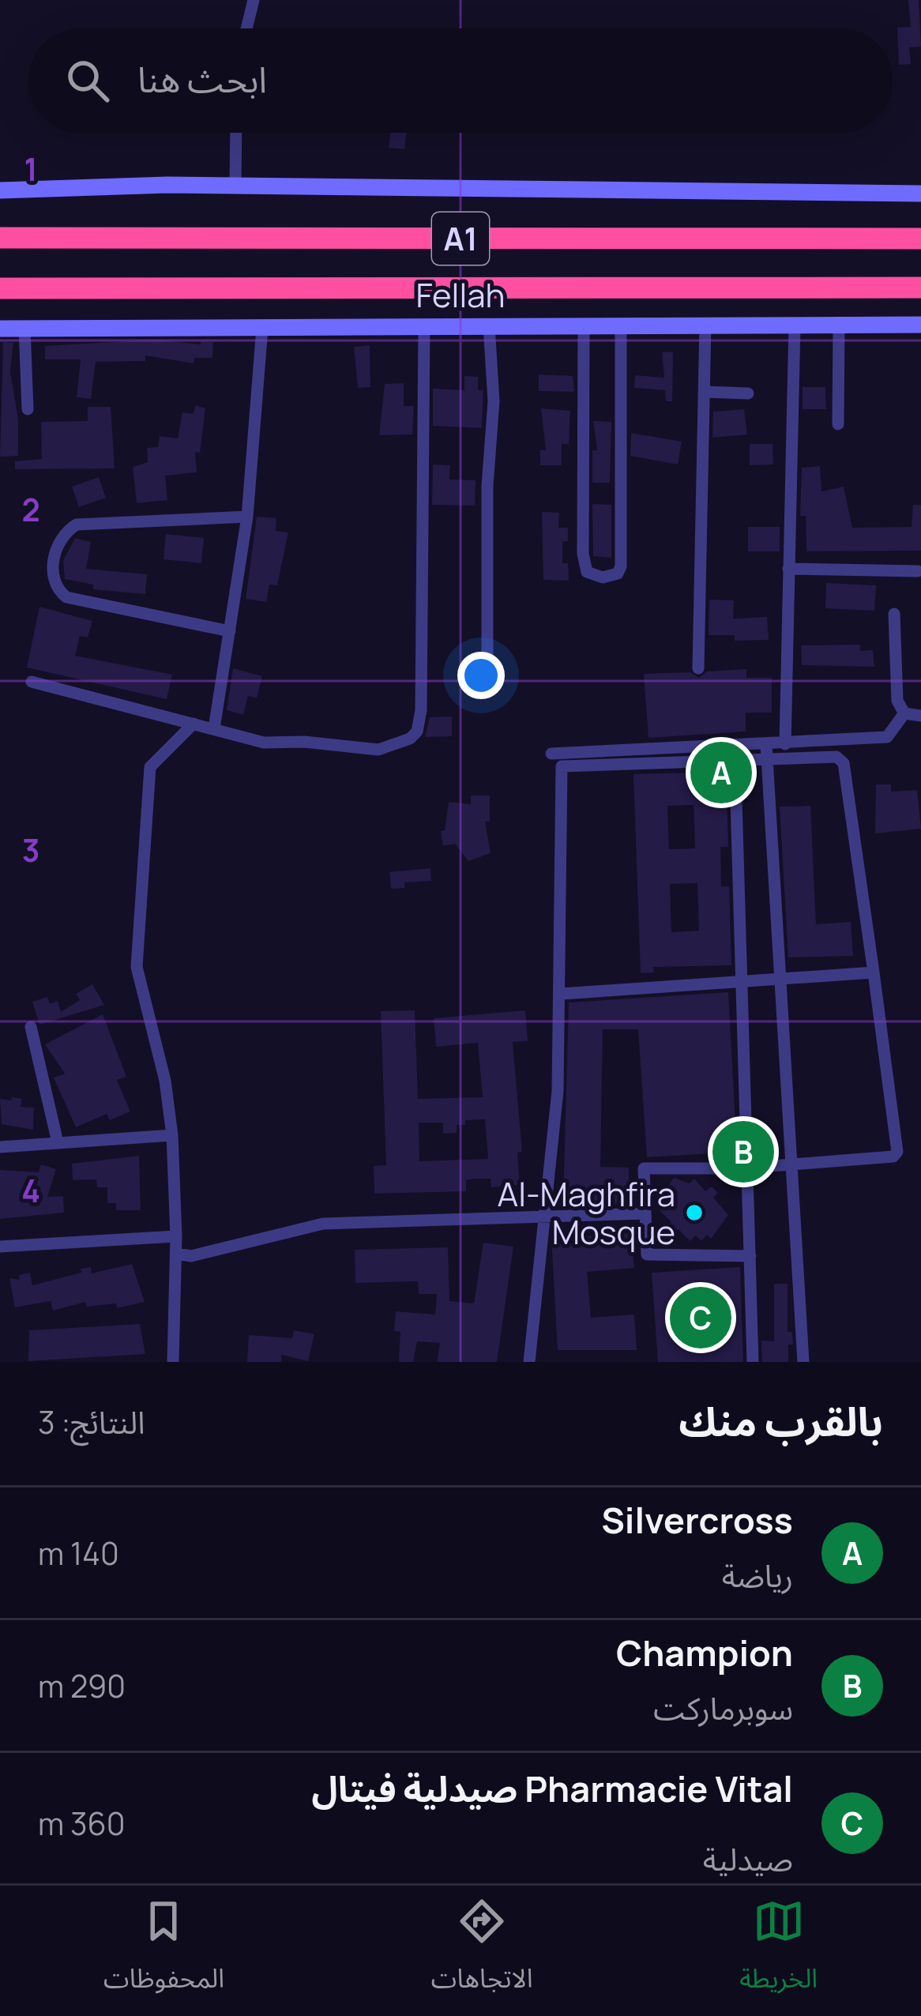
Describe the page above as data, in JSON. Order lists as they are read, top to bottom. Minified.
{"streets":{"highway":["A1"],"street":["Fellah"]},"places":["Al-Maghfira Mosque"],"page":{"search":"ابحث هنا","pins":["A","B","C"],"heading":["بالقرب منك","النتائج: 3"],"list":[{"mark":"A","name":"Silvercross","note":"رياضة","value":"140 m"},{"mark":"B","name":"Champion","note":"سوبرماركت","value":"290 m"},{"mark":"C","name":"Pharmacie Vital صيدلية فيتال","note":"صيدلية","value":"360 m"}],"nav":["الخريطة","الاتجاهات","المحفوظات"]},"grid":{"rows":["1","2","3","4"]}}
